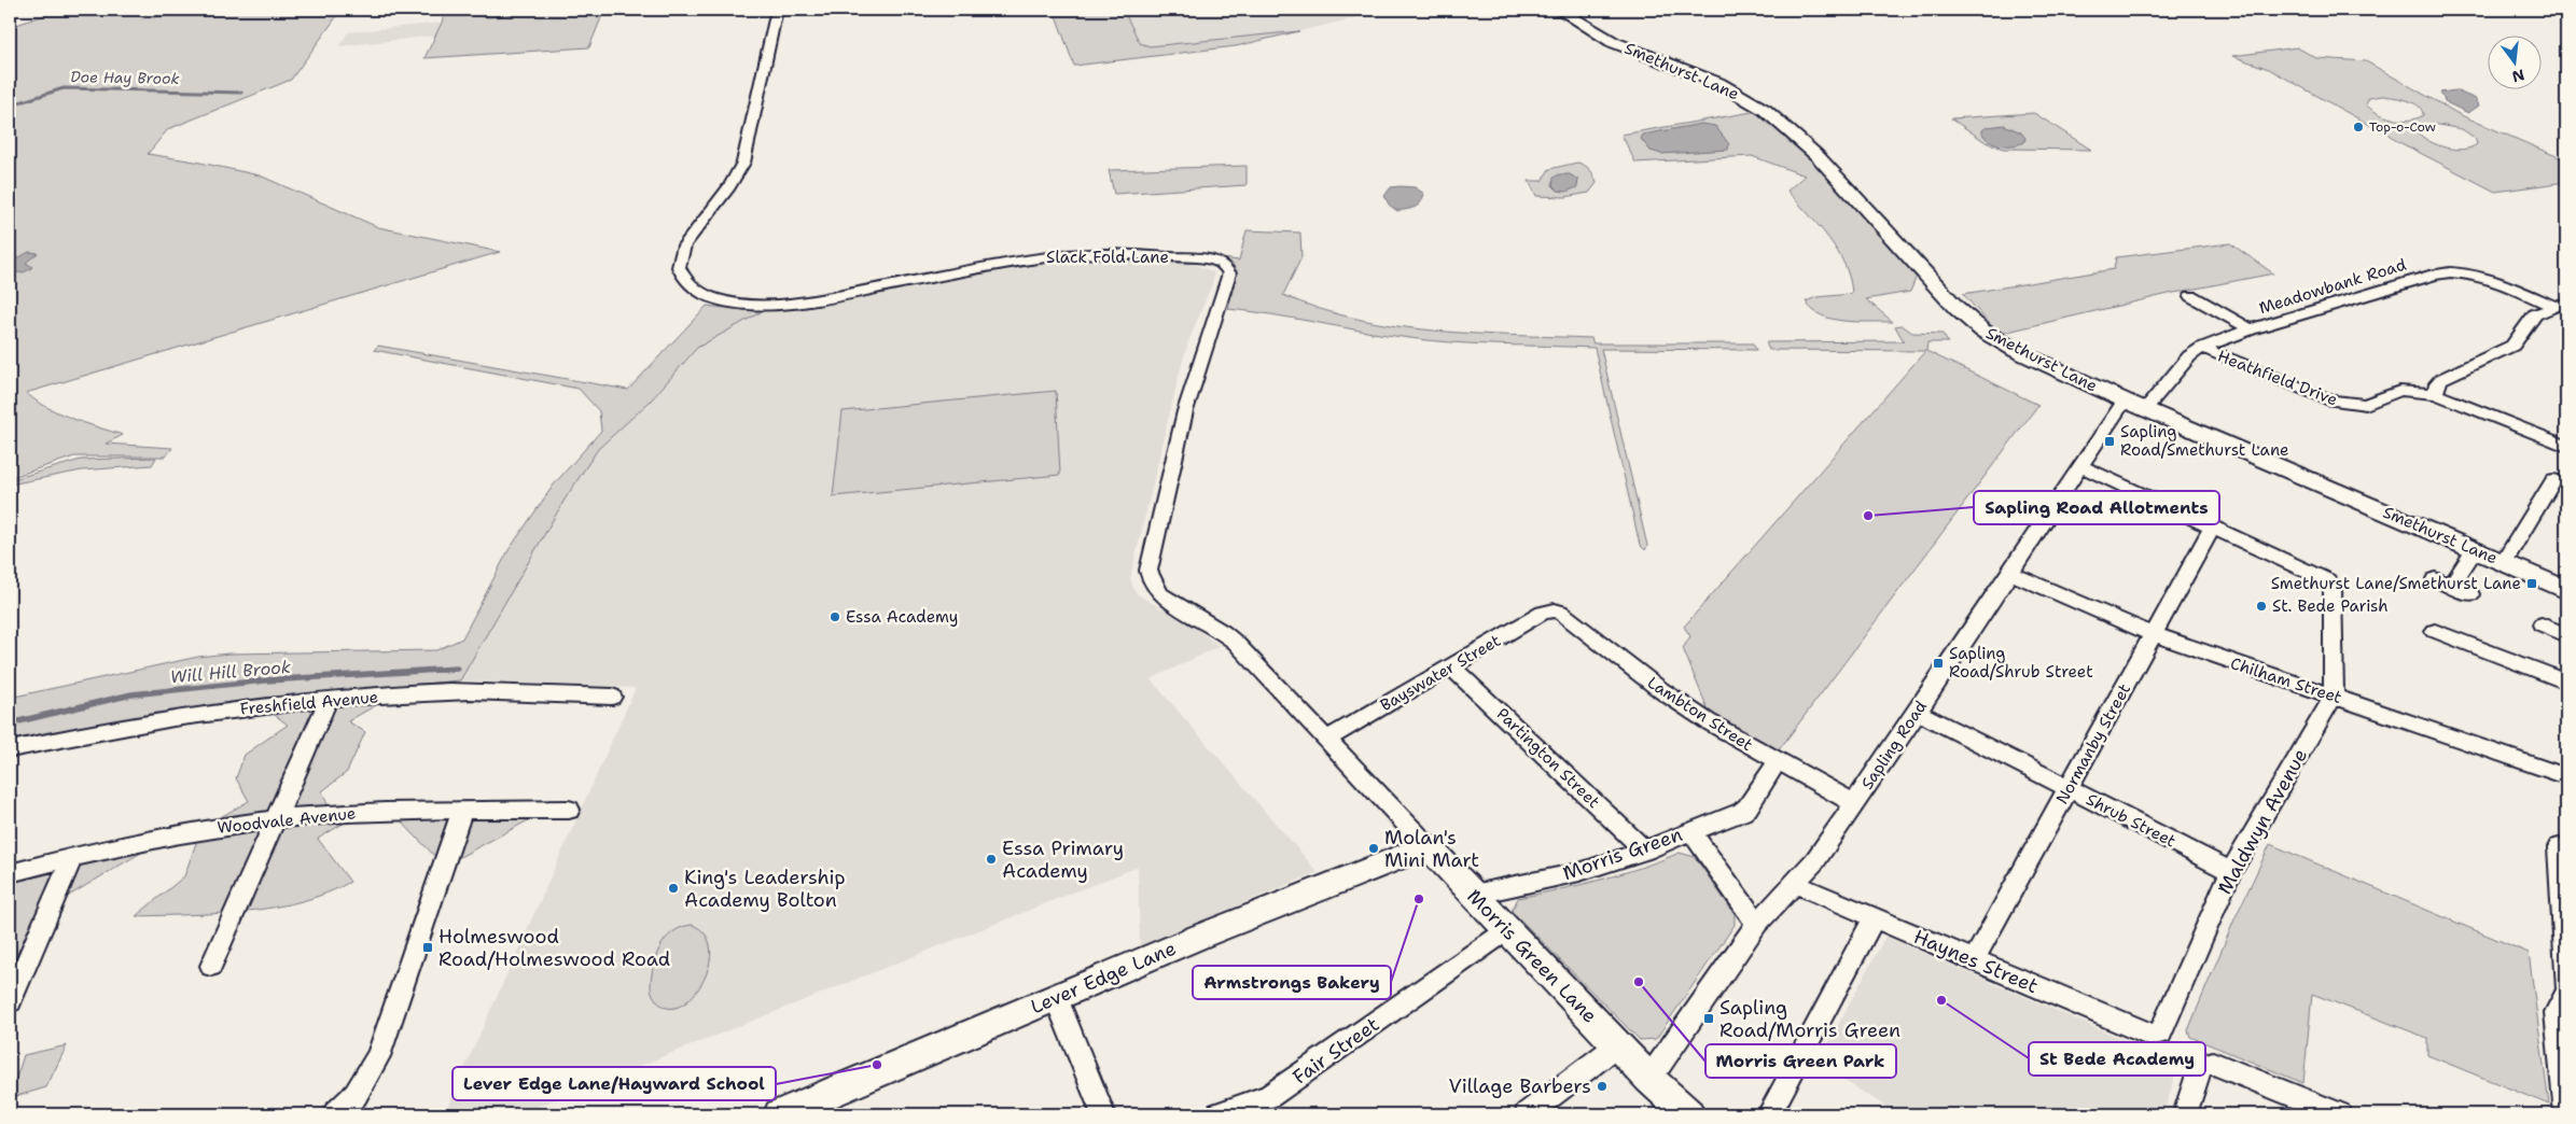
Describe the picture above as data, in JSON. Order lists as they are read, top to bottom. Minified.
{"streets":{"street":["Smethurst Lane","Slack Fold Lane","Meadowbank Road","Heathfield Drive","Bayswater Street","Chilham Street","Freshfield Avenue","Lambton Street","Normanby Street","Sapling Road","Partington Street","Woodvale Avenue","Shrub Street","Maldwyn Avenue","Morris Green","Morris Green Lane","Haynes Street","Lever Edge Lane","Fair Street"]},"crossings":[["Smethurst Lane","Meadowbank Road"],["Smethurst Lane","Sapling Road"],["Slack Fold Lane","Morris Green Lane"],["Meadowbank Road","Heathfield Drive"],["Bayswater Street","Lambton Street"],["Bayswater Street","Partington Street"],["Bayswater Street","Morris Green Lane"],["Chilham Street","Normanby Street"],["Chilham Street","Sapling Road"],["Chilham Street","Maldwyn Avenue"],["Lambton Street","Sapling Road"],["Normanby Street","Shrub Street"],["Normanby Street","Haynes Street"],["Sapling Road","Shrub Street"],["Sapling Road","Morris Green"],["Sapling Road","Morris Green Lane"],["Sapling Road","Haynes Street"],["Partington Street","Morris Green"],["Shrub Street","Maldwyn Avenue"],["Maldwyn Avenue","Haynes Street"],["Morris Green","Morris Green Lane"],["Morris Green Lane","Lever Edge Lane"],["Morris Green Lane","Fair Street"]],"water":["Doe Hay Brook","Will Hill Brook"],"places":{"other":["Top-o-Cow","Sapling Road Allotments","St. Bede Parish","Essa Academy","Molan's Mini Mart","Essa Primary Academy","King's Leadership Academy Bolton","Armstrongs Bakery","Morris Green Park","St Bede Academy","Lever Edge Lane/Hayward School","Village Barbers"],"transit":["Sapling Road/Smethurst Lane","Smethurst Lane/Smethurst Lane","Sapling Road/Shrub Street","Holmeswood Road/Holmeswood Road","Sapling Road/Morris Green"]},"north":"bottom"}
